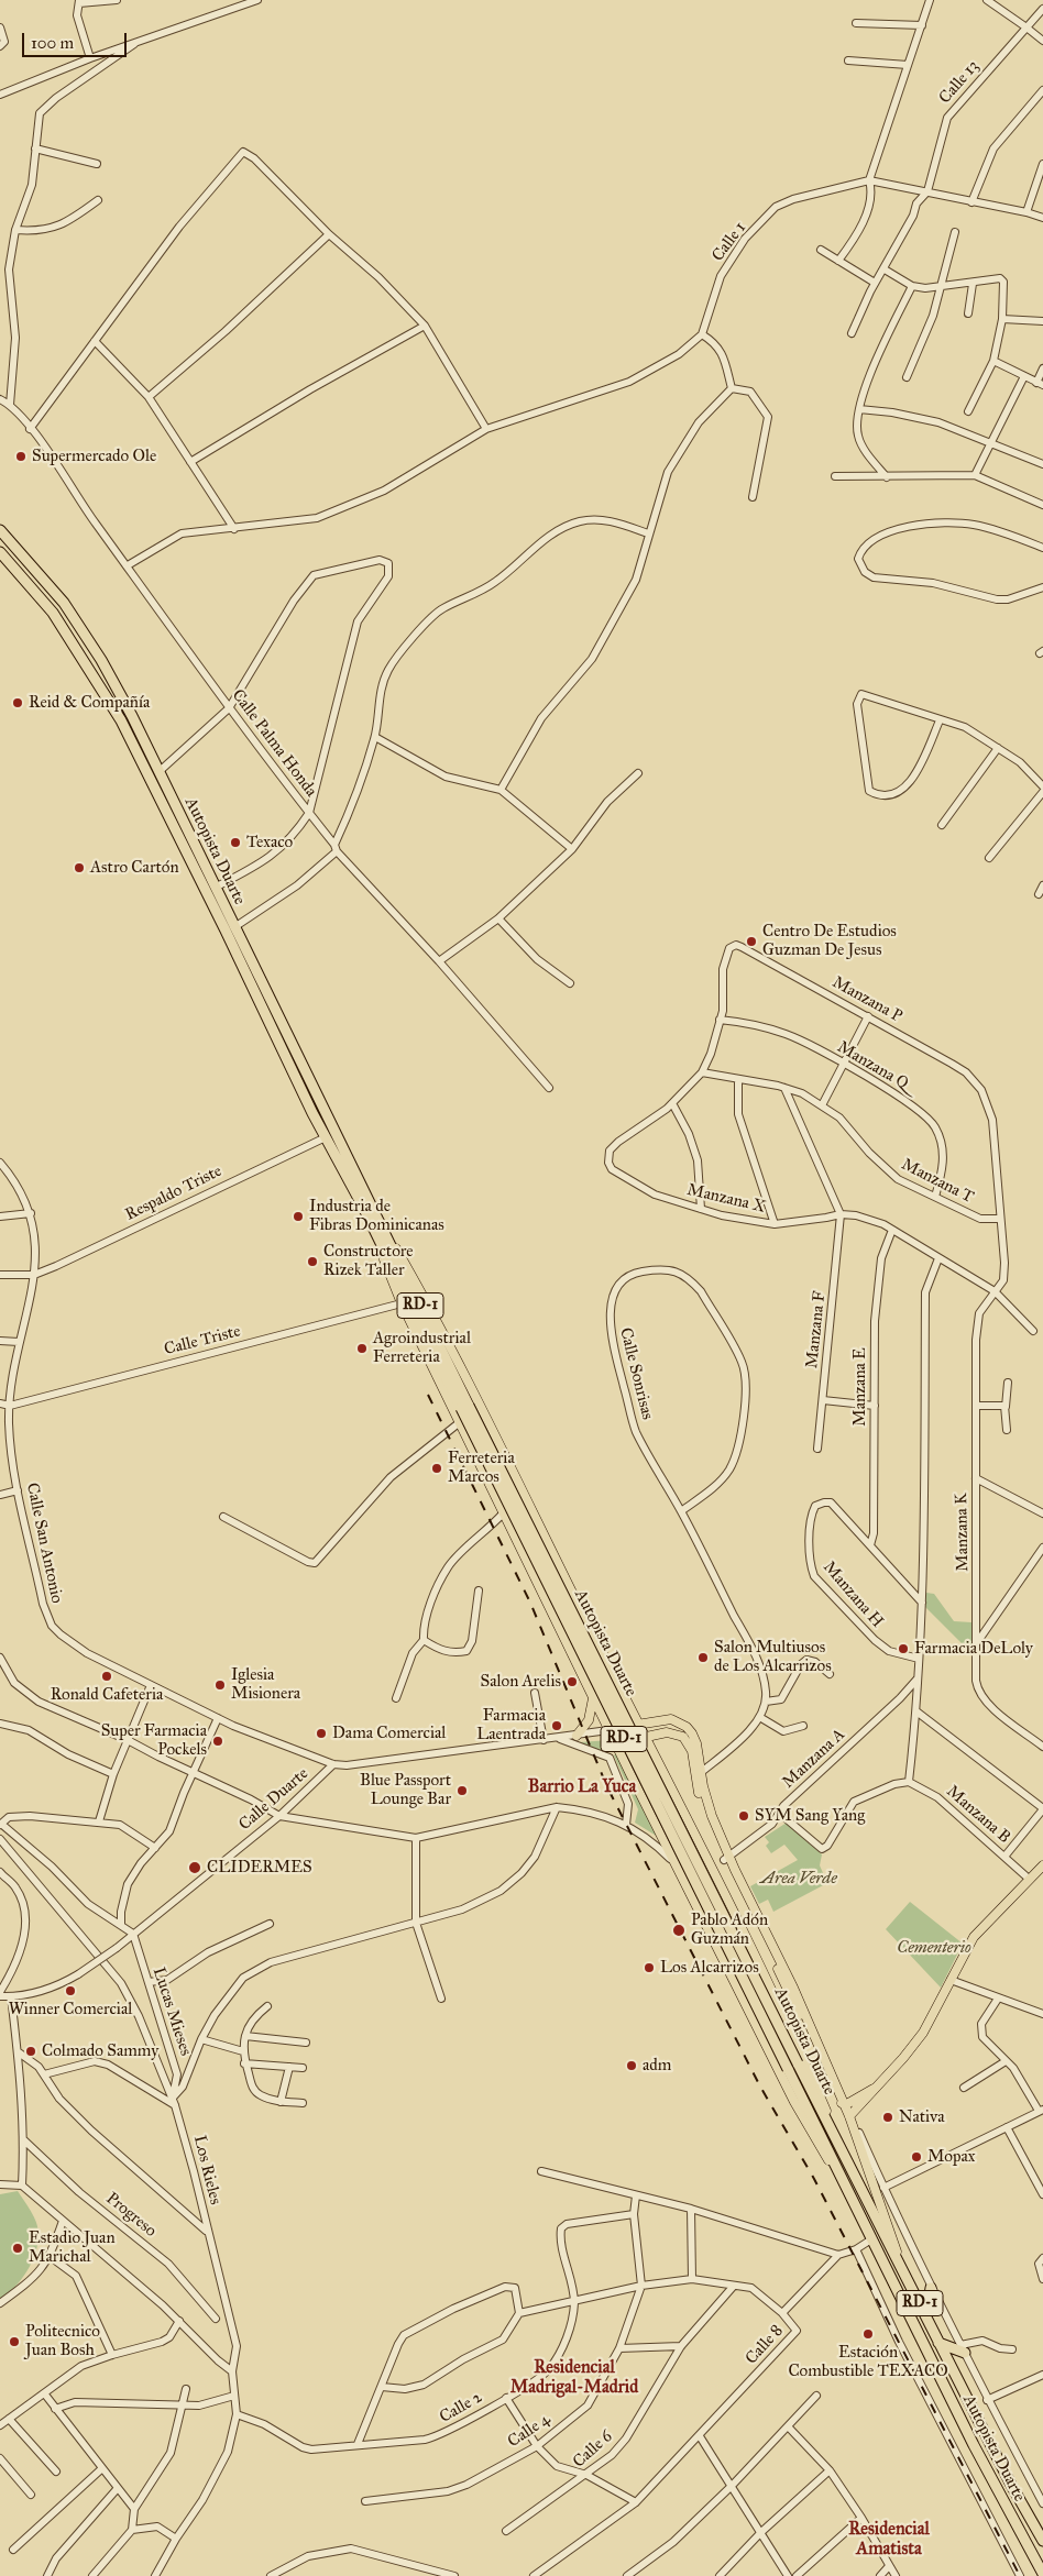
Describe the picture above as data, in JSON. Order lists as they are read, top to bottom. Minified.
{"streets":{"highway":["Autopista Duarte","RD-1"],"street":["Calle 13","Calle 1","Calle Palma Honda","Manzana P","Manzana Q","Manzana T","Respaldo Triste","Manzana X","Manzana F","Calle Triste","Calle Sonrisas","Manzana E","Manzana K","Calle San Antonio","Manzana H","Manzana A","Calle Duarte","Manzana B","Lucas Mieses","Los Rieles","Progreso","Calle 8","Calle 2","Calle 4","Calle 6"]},"crossings":[["Calle 13","Calle 1"],["Autopista Duarte","Respaldo Triste"],["Autopista Duarte","RD-1"],["Manzana P","Manzana Q"],["Manzana P","Manzana T"],["Manzana P","Manzana X"],["Manzana P","Manzana K"],["Manzana Q","Manzana T"],["Respaldo Triste","Calle San Antonio"],["Manzana X","Manzana F"],["Calle Triste","Calle San Antonio"],["Manzana E","Manzana H"],["Calle San Antonio","Calle Duarte"],["Calle Duarte","Lucas Mieses"],["Lucas Mieses","Los Rieles"],["Los Rieles","Calle 2"],["Calle 8","Calle 2"],["Calle 8","Calle 4"],["Calle 8","Calle 6"],["Calle 2","Calle 4"]],"districts":["Barrio La Yuca","Residencial Madrigal-Madrid","Residencial Amatista"],"parks":["Area Verde","Cementerio"],"places":["Supermercado Ole","Reid & Compañía","Texaco","Astro Cartón","Centro De Estudios Guzman De Jesus","Industria de Fibras Dominicanas","Constructore Rizek Taller","Agroindustrial Ferreteria","Ferreteria Marcos","Farmacia DeLoly","Salon Multiusos de Los Alcarrizos","Ronald Cafeteria","Salon Arelis","Iglesia Misionera","Farmacia Laentrada","Dama Comercial","Super Farmacia Pockels","Blue Passport Lounge Bar","SYM Sang Yang","CLIDERMES","Pablo Adón Guzmán","Los Alcarrizos","Winner Comercial","Colmado Sammy","adm","Nativa","Mopax","Estadio Juan Marichal","Estación Combustible TEXACO","Politecnico Juan Bosh"],"scale_bar":"100 m"}
